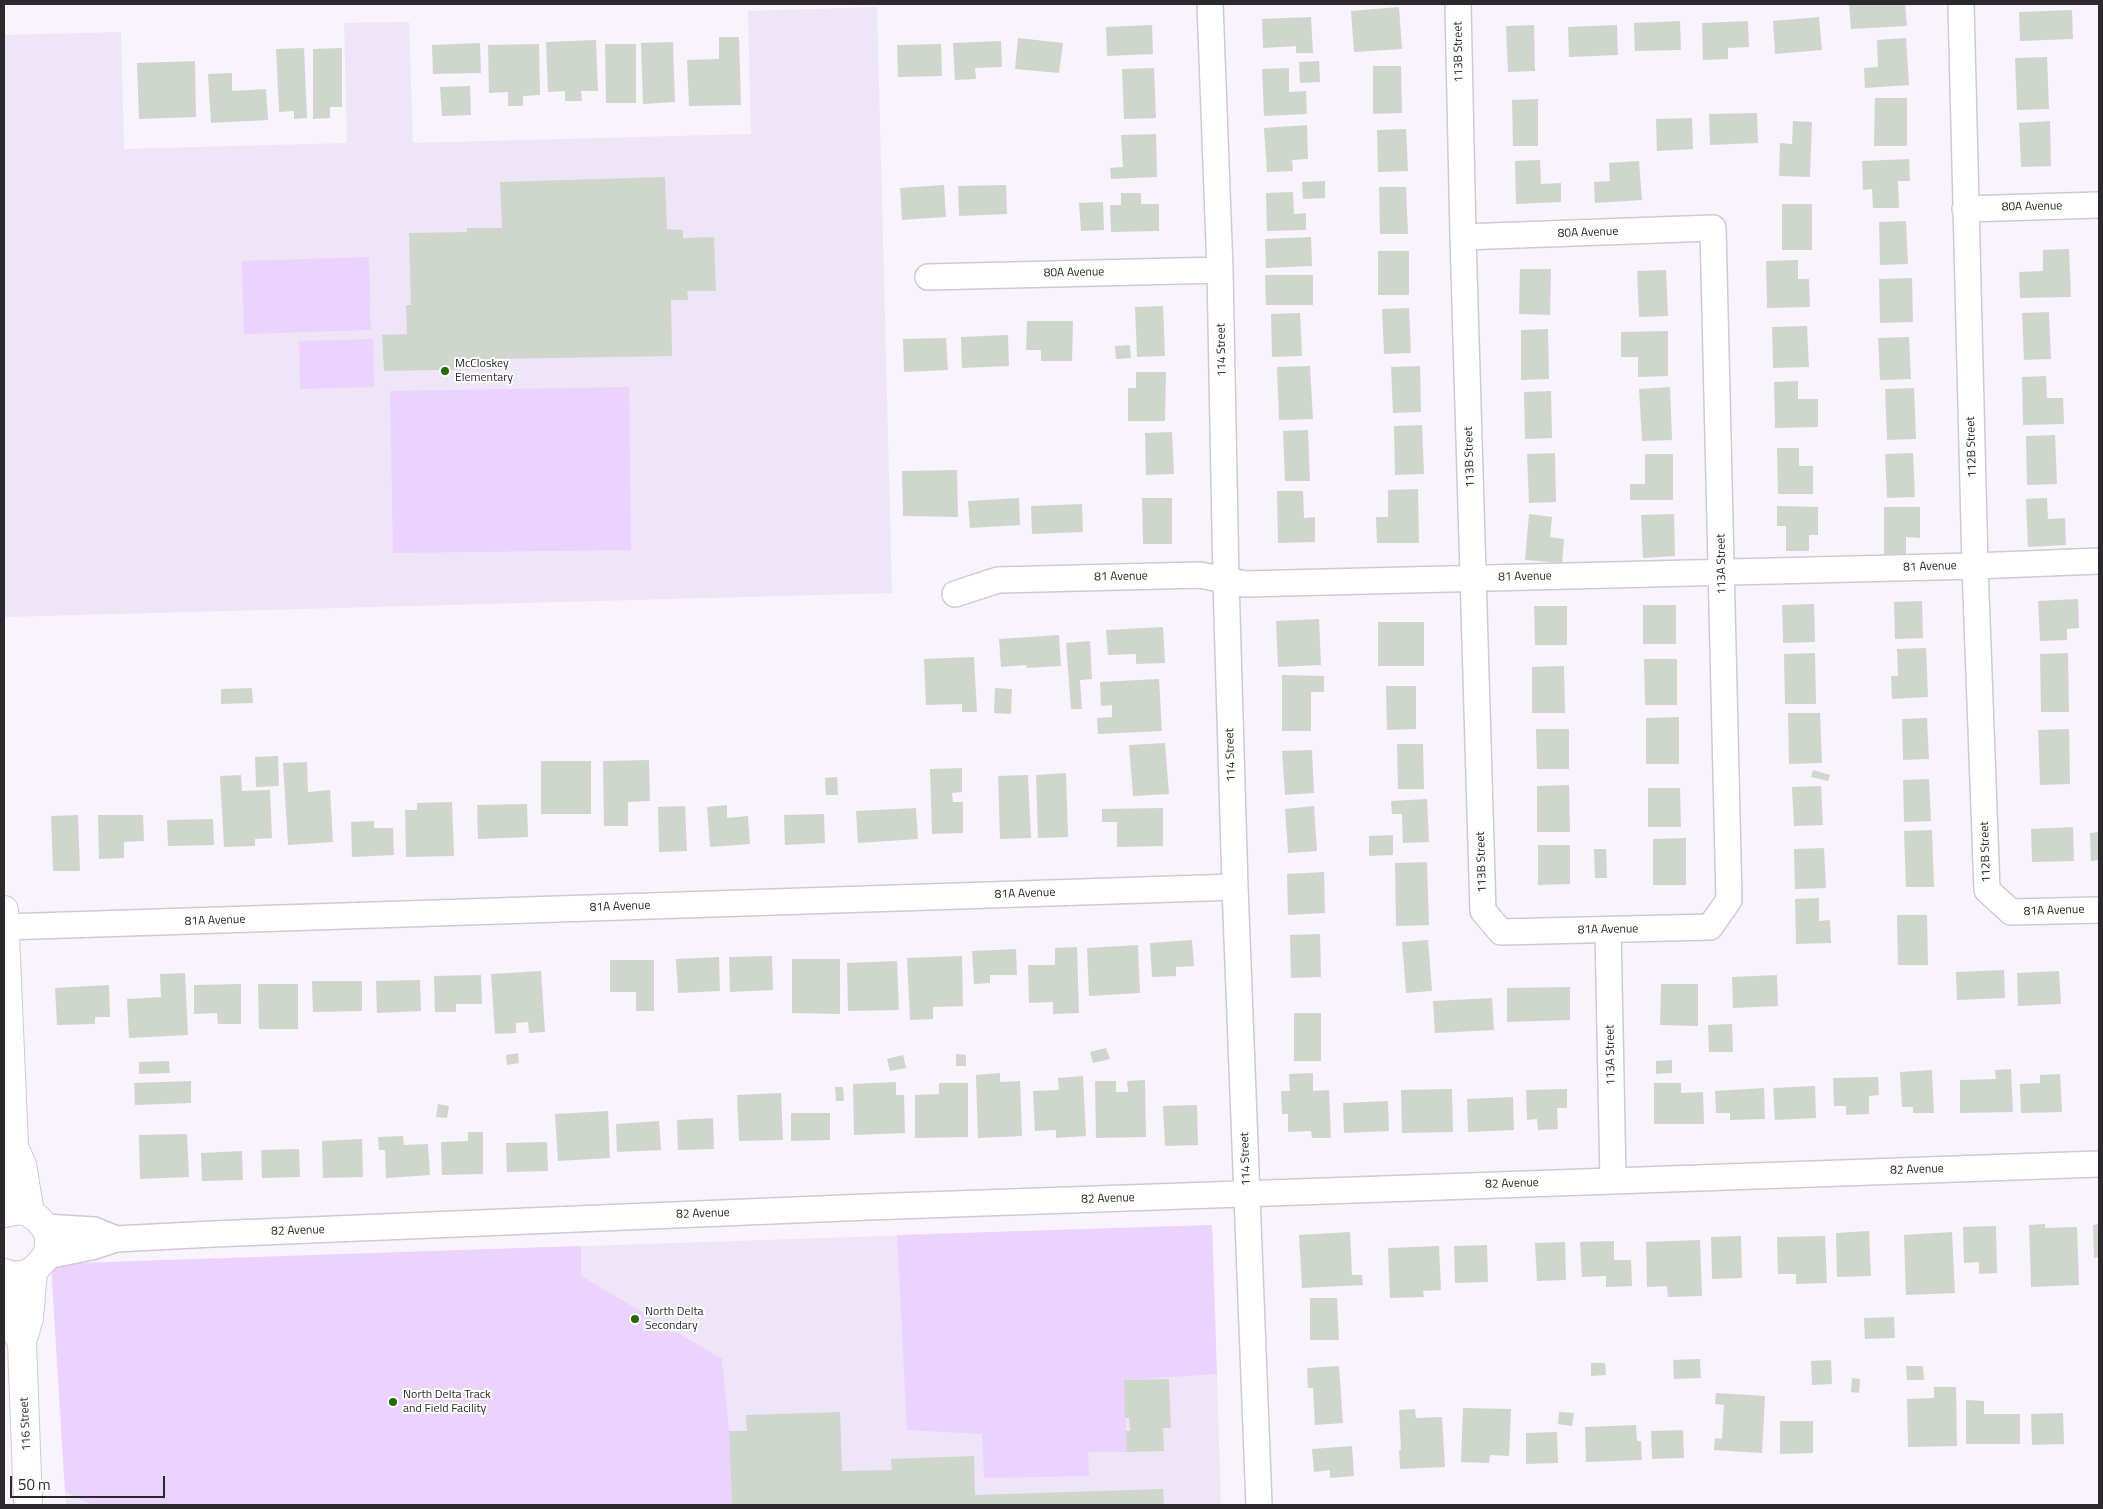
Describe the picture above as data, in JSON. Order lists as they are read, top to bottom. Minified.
{"streets":{"street":["113B Street","80A Avenue","114 Street","112B Street","113A Street","81 Avenue","81A Avenue","82 Avenue","116 Street"]},"crossings":[["113B Street","80A Avenue"],["113B Street","81 Avenue"],["113B Street","81A Avenue"],["80A Avenue","114 Street"],["80A Avenue","112B Street"],["80A Avenue","113A Street"],["114 Street","81 Avenue"],["114 Street","81A Avenue"],["114 Street","82 Avenue"],["112B Street","81 Avenue"],["112B Street","81A Avenue"],["113A Street","81 Avenue"],["113A Street","81A Avenue"],["113A Street","82 Avenue"],["82 Avenue","116 Street"]],"places":["McCloskey Elementary","North Delta Secondary","North Delta Track and Field Facility"],"scale_bar":"50 m"}
